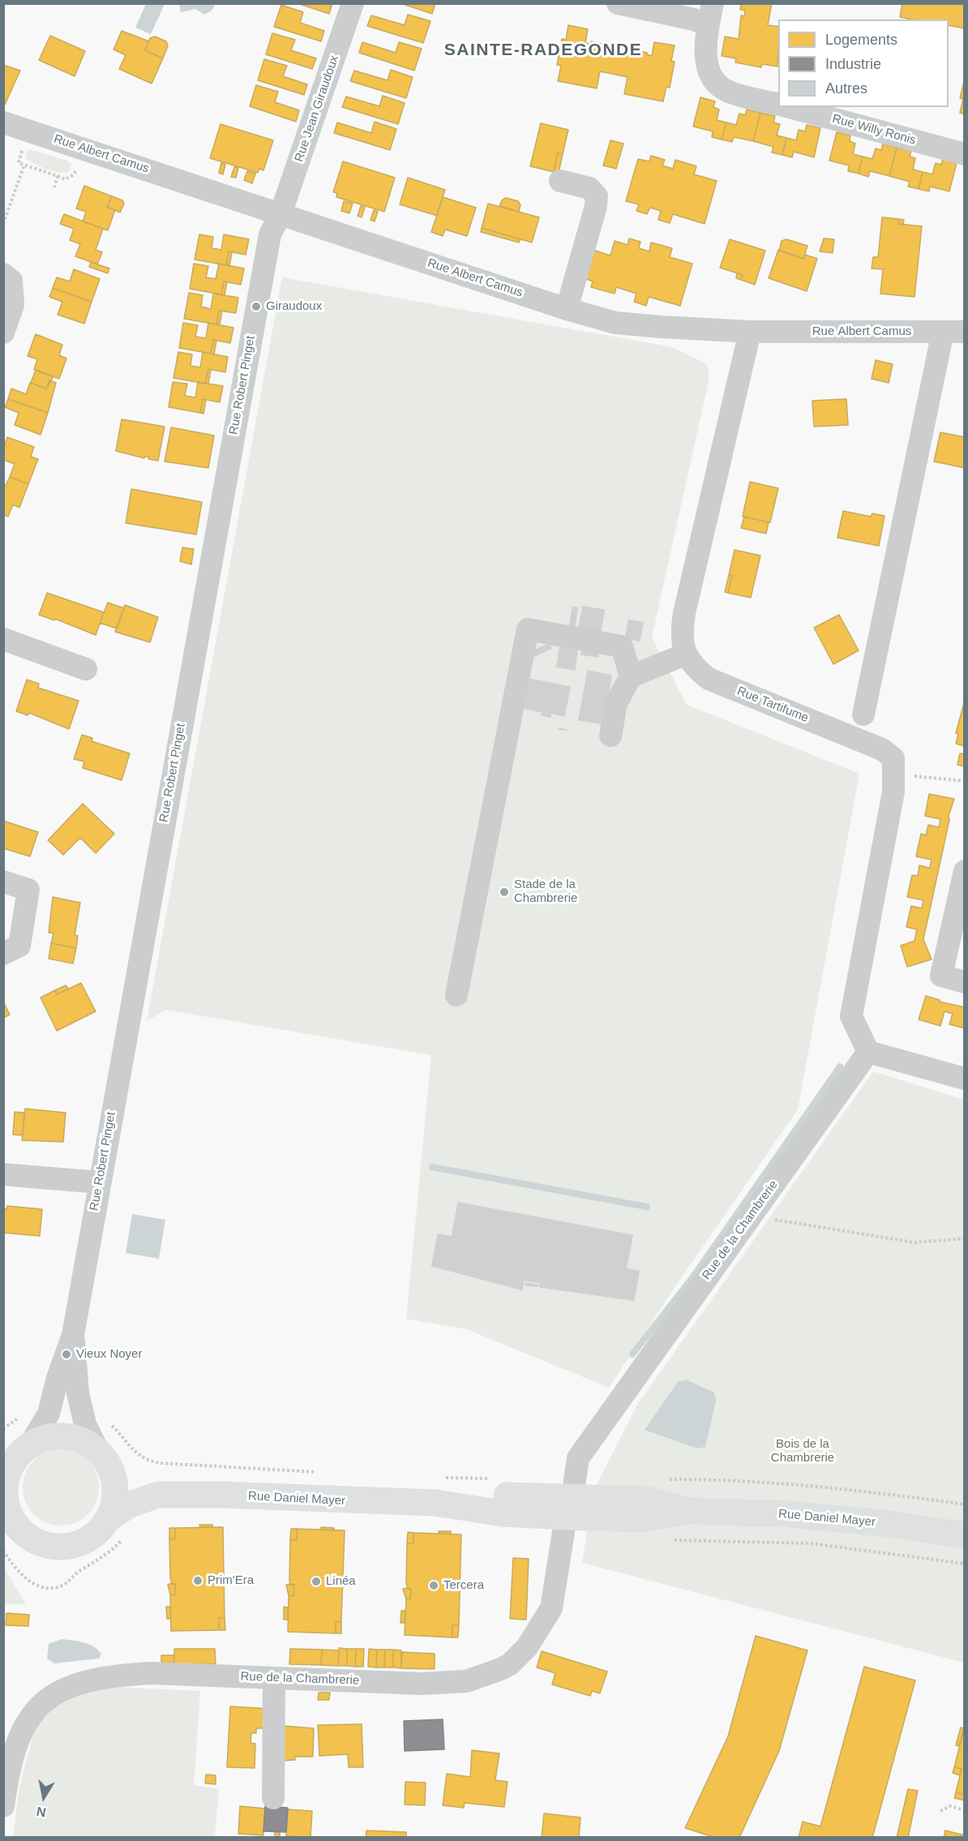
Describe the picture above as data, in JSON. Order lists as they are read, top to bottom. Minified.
{"streets":{"main road":["Rue Daniel Mayer"],"street":["Rue Jean Giraudoux","Rue Willy Ronis","Rue Albert Camus","Rue Robert Pinget","Rue Tartifume","Rue de la Chambrerie"]},"crossings":[["Rue Jean Giraudoux","Rue Albert Camus"],["Rue Jean Giraudoux","Rue Robert Pinget"],["Rue Albert Camus","Rue Robert Pinget"],["Rue Robert Pinget","Rue Daniel Mayer"],["Rue Tartifume","Rue de la Chambrerie"],["Rue de la Chambrerie","Rue Daniel Mayer"]],"districts":["SAINTE-RADEGONDE"],"parks":["Bois de la Chambrerie"],"places":["Giraudoux","Stade de la Chambrerie","Vieux Noyer","Prim'Era","Linéa","Tercera"],"legend":["Logements","Industrie","Autres"],"north":"bottom"}
